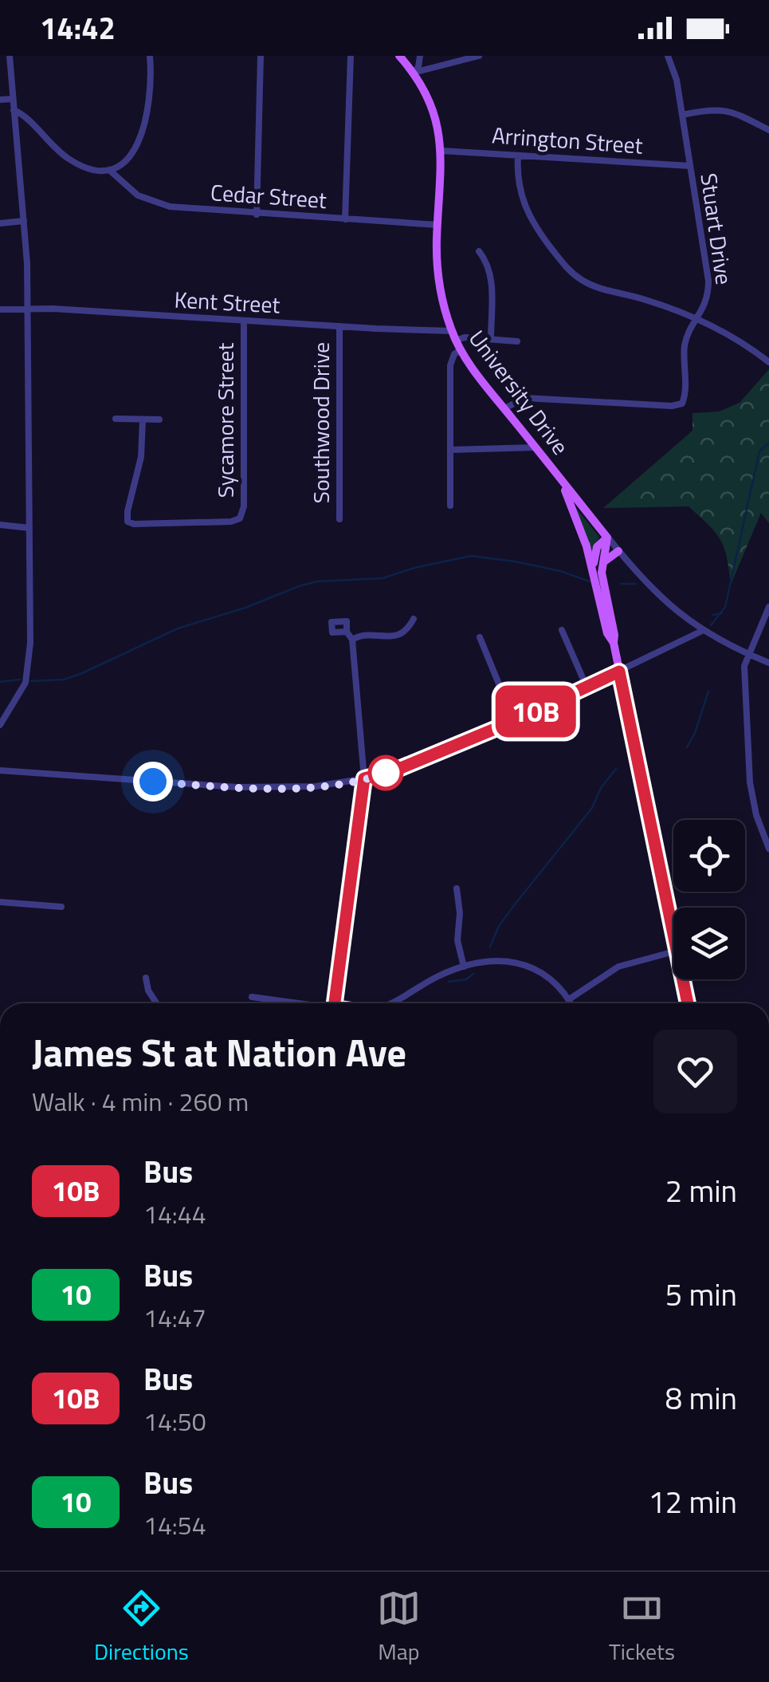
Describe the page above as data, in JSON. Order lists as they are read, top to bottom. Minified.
{"streets":{"main road":["University Drive"],"street":["Arrington Street","Cedar Street","Stuart Drive","Kent Street","Sycamore Street","Southwood Drive"]},"crossings":[["Arrington Street","Stuart Drive"],["Arrington Street","University Drive"],["Cedar Street","University Drive"],["Stuart Drive","University Drive"],["Kent Street","University Drive"],["Kent Street","Sycamore Street"],["Kent Street","Southwood Drive"]],"lines":["bus line 10B"],"page":{"status":"14:42","on_map":"10B","heading":["James St at Nation Ave","Walk · 4 min · 260 m"],"list":[{"mark":"10B","name":"Bus","note":"14:44","value":"2 min"},{"mark":"10","name":"Bus","note":"14:47","value":"5 min"},{"mark":"10B","name":"Bus","note":"14:50","value":"8 min"},{"mark":"10","name":"Bus","note":"14:54","value":"12 min"}],"tabs":["Directions","Map","Tickets"]}}
